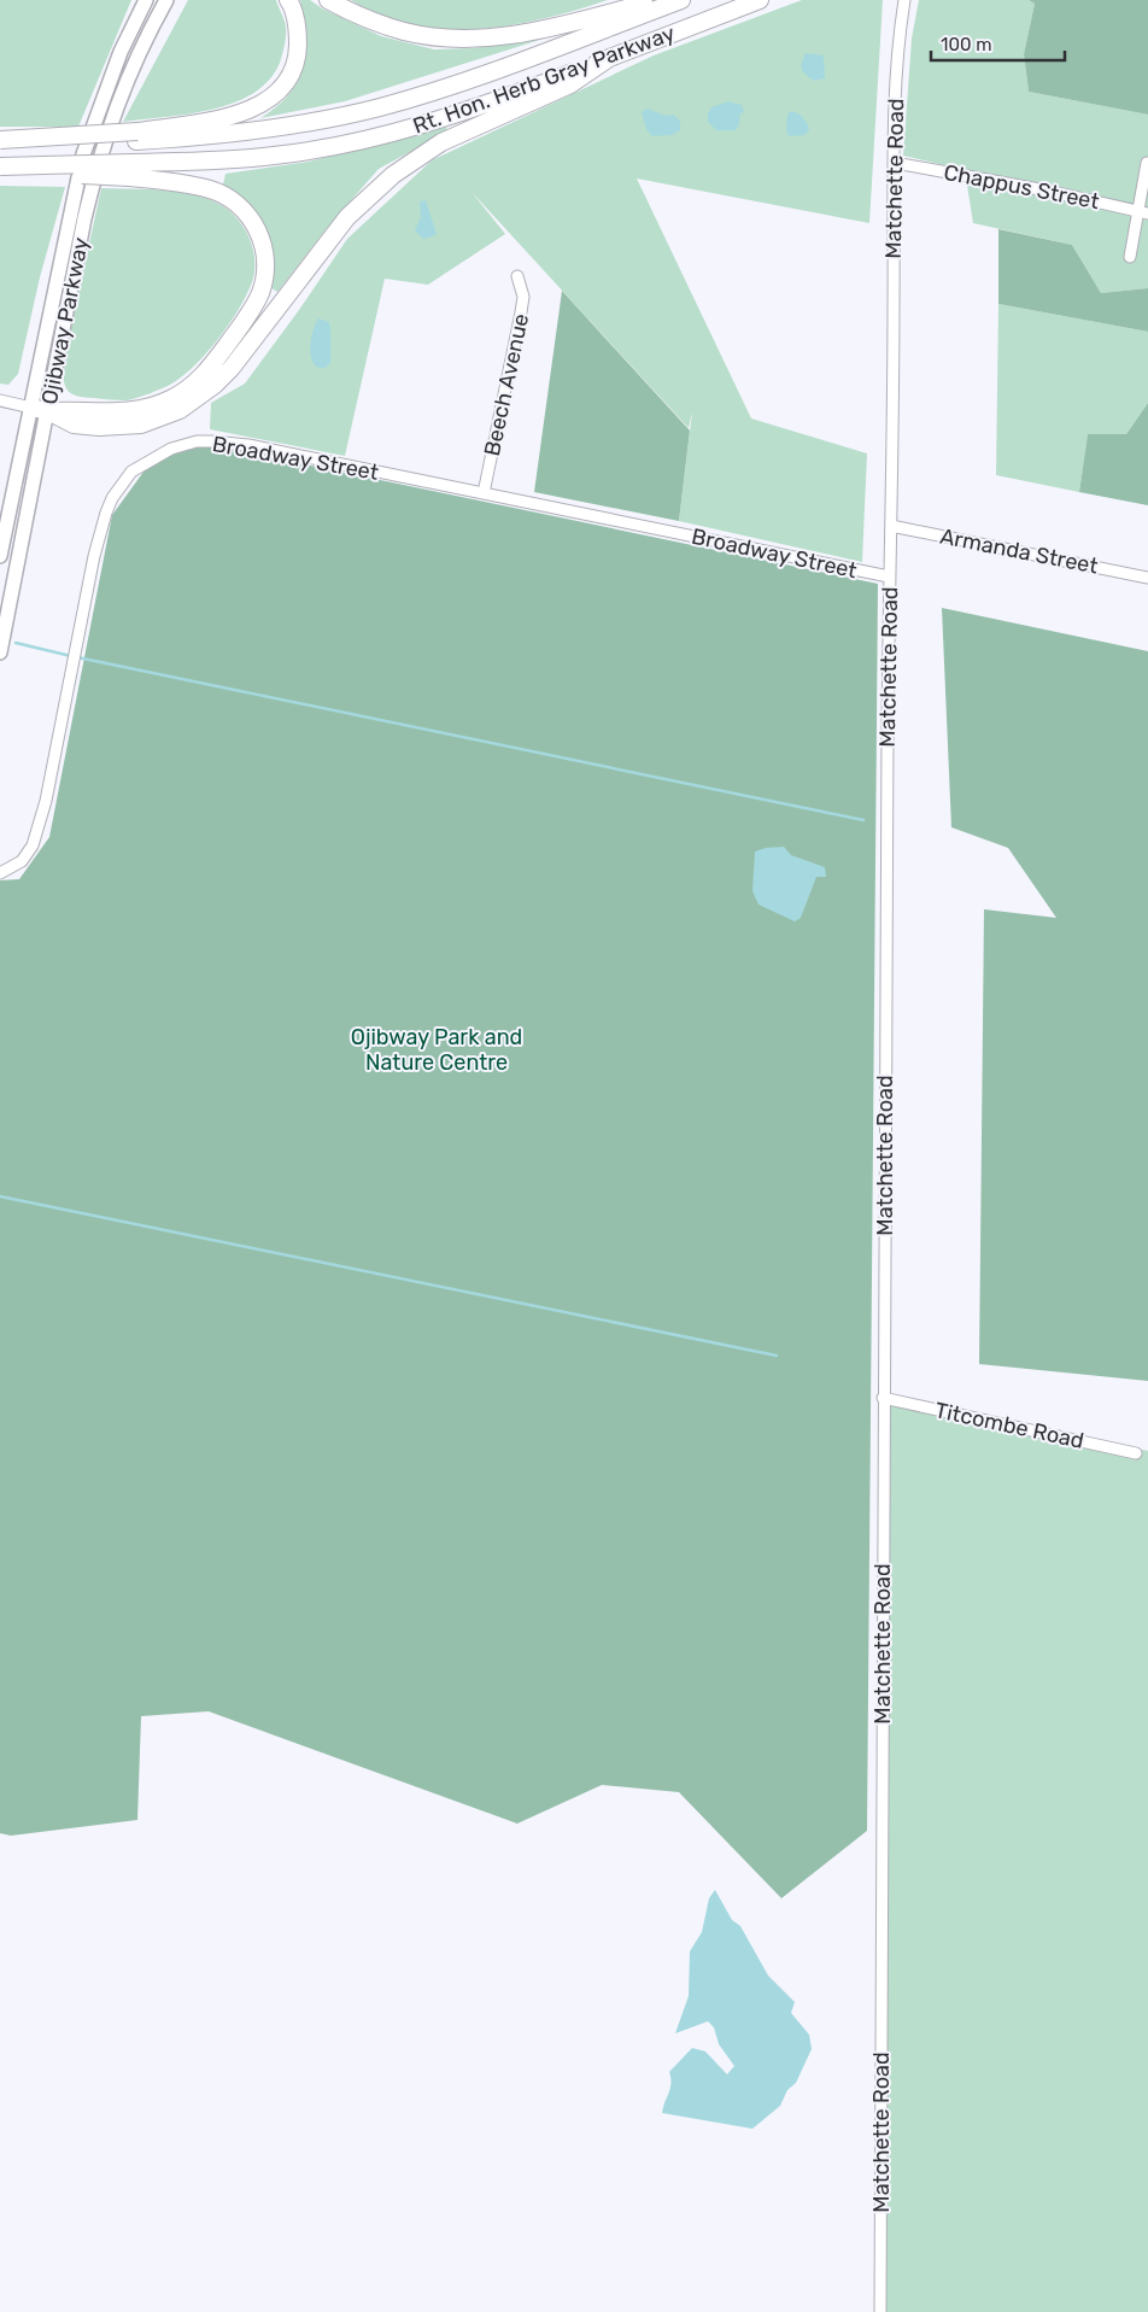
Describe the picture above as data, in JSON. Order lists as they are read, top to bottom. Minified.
{"streets":{"highway":["Rt. Hon. Herb Gray Parkway"],"main road":["Ojibway Parkway"],"street":["Matchette Road","Chappus Street","Beech Avenue","Broadway Street","Armanda Street","Titcombe Road"]},"crossings":[["Matchette Road","Chappus Street"],["Matchette Road","Broadway Street"],["Matchette Road","Armanda Street"],["Matchette Road","Titcombe Road"],["Beech Avenue","Broadway Street"]],"parks":["Ojibway Park and Nature Centre"],"scale_bar":"100 m"}
